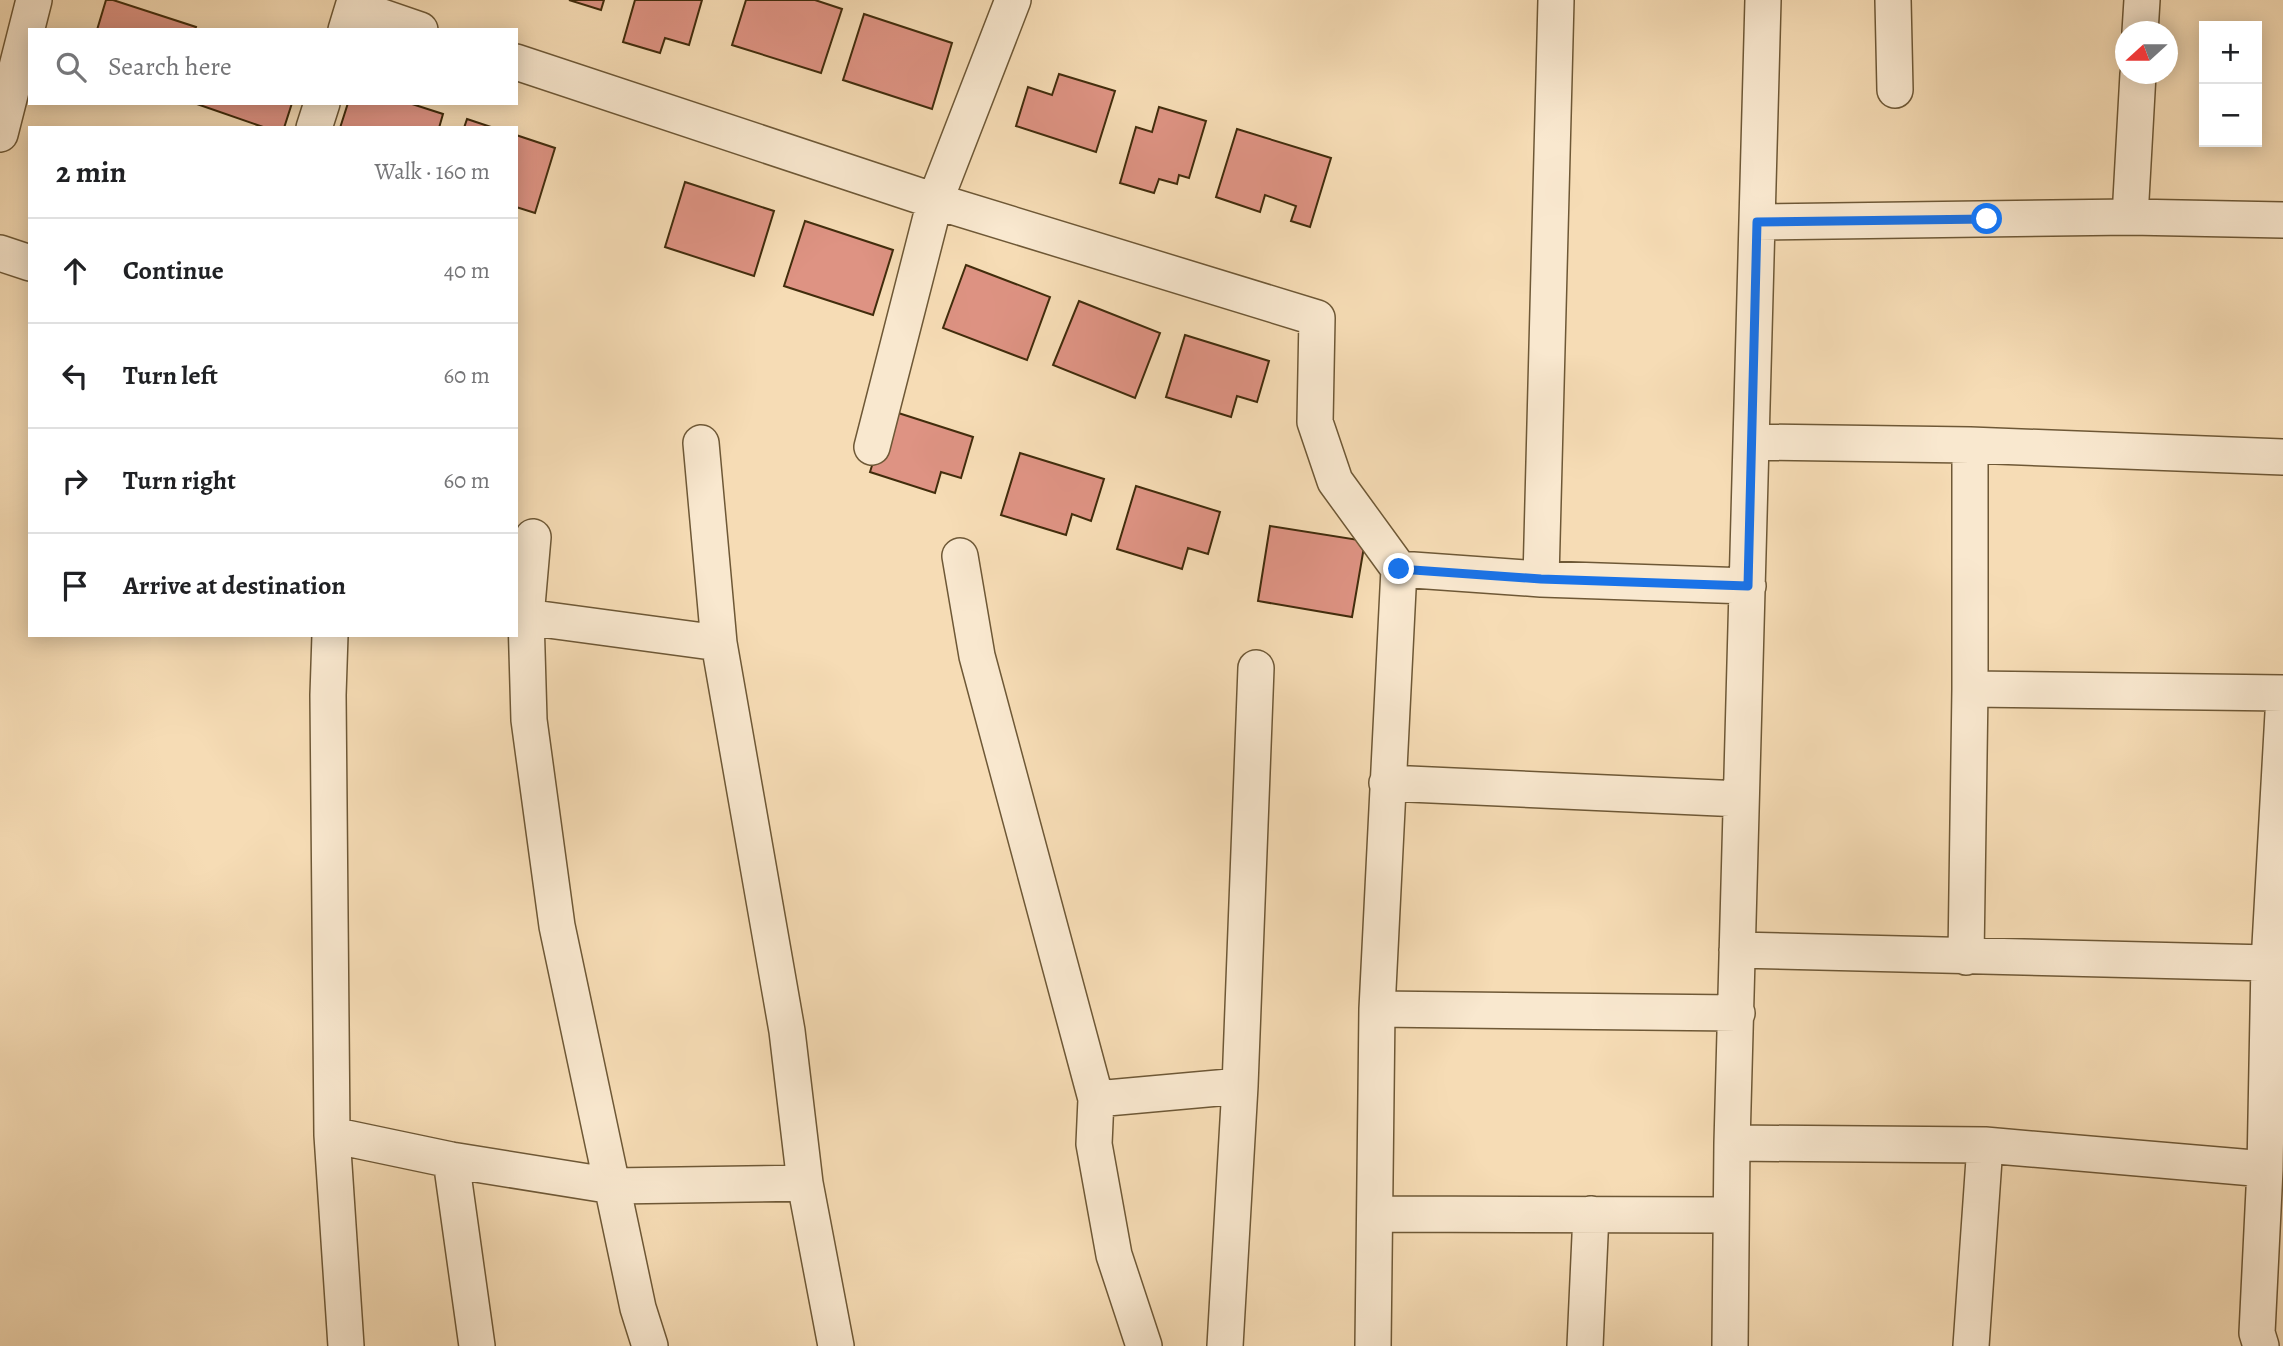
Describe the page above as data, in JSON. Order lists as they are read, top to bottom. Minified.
{"north":"left","page":{"map_buttons":["+","−"],"search":"Search here","heading":["2 min","Walk · 160 m"],"list":[["Continue","40 m"],["Turn left","60 m"],["Turn right","60 m"],"Arrive at destination"]}}
